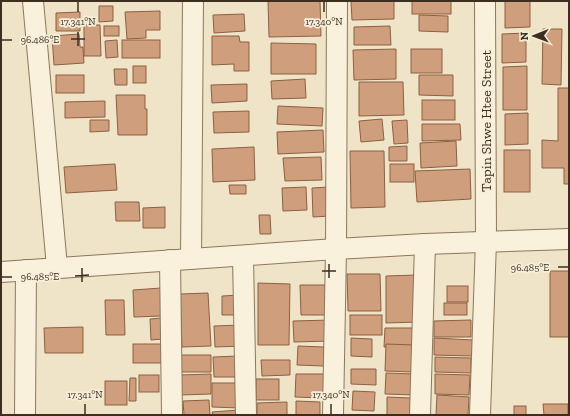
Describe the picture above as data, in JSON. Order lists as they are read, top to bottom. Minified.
{"streets":{"street":["Tapin Shwe Htee Street"]},"north":"left","coordinates":["17.341°N","17.340°N","96.486°E","96.485°E"]}
